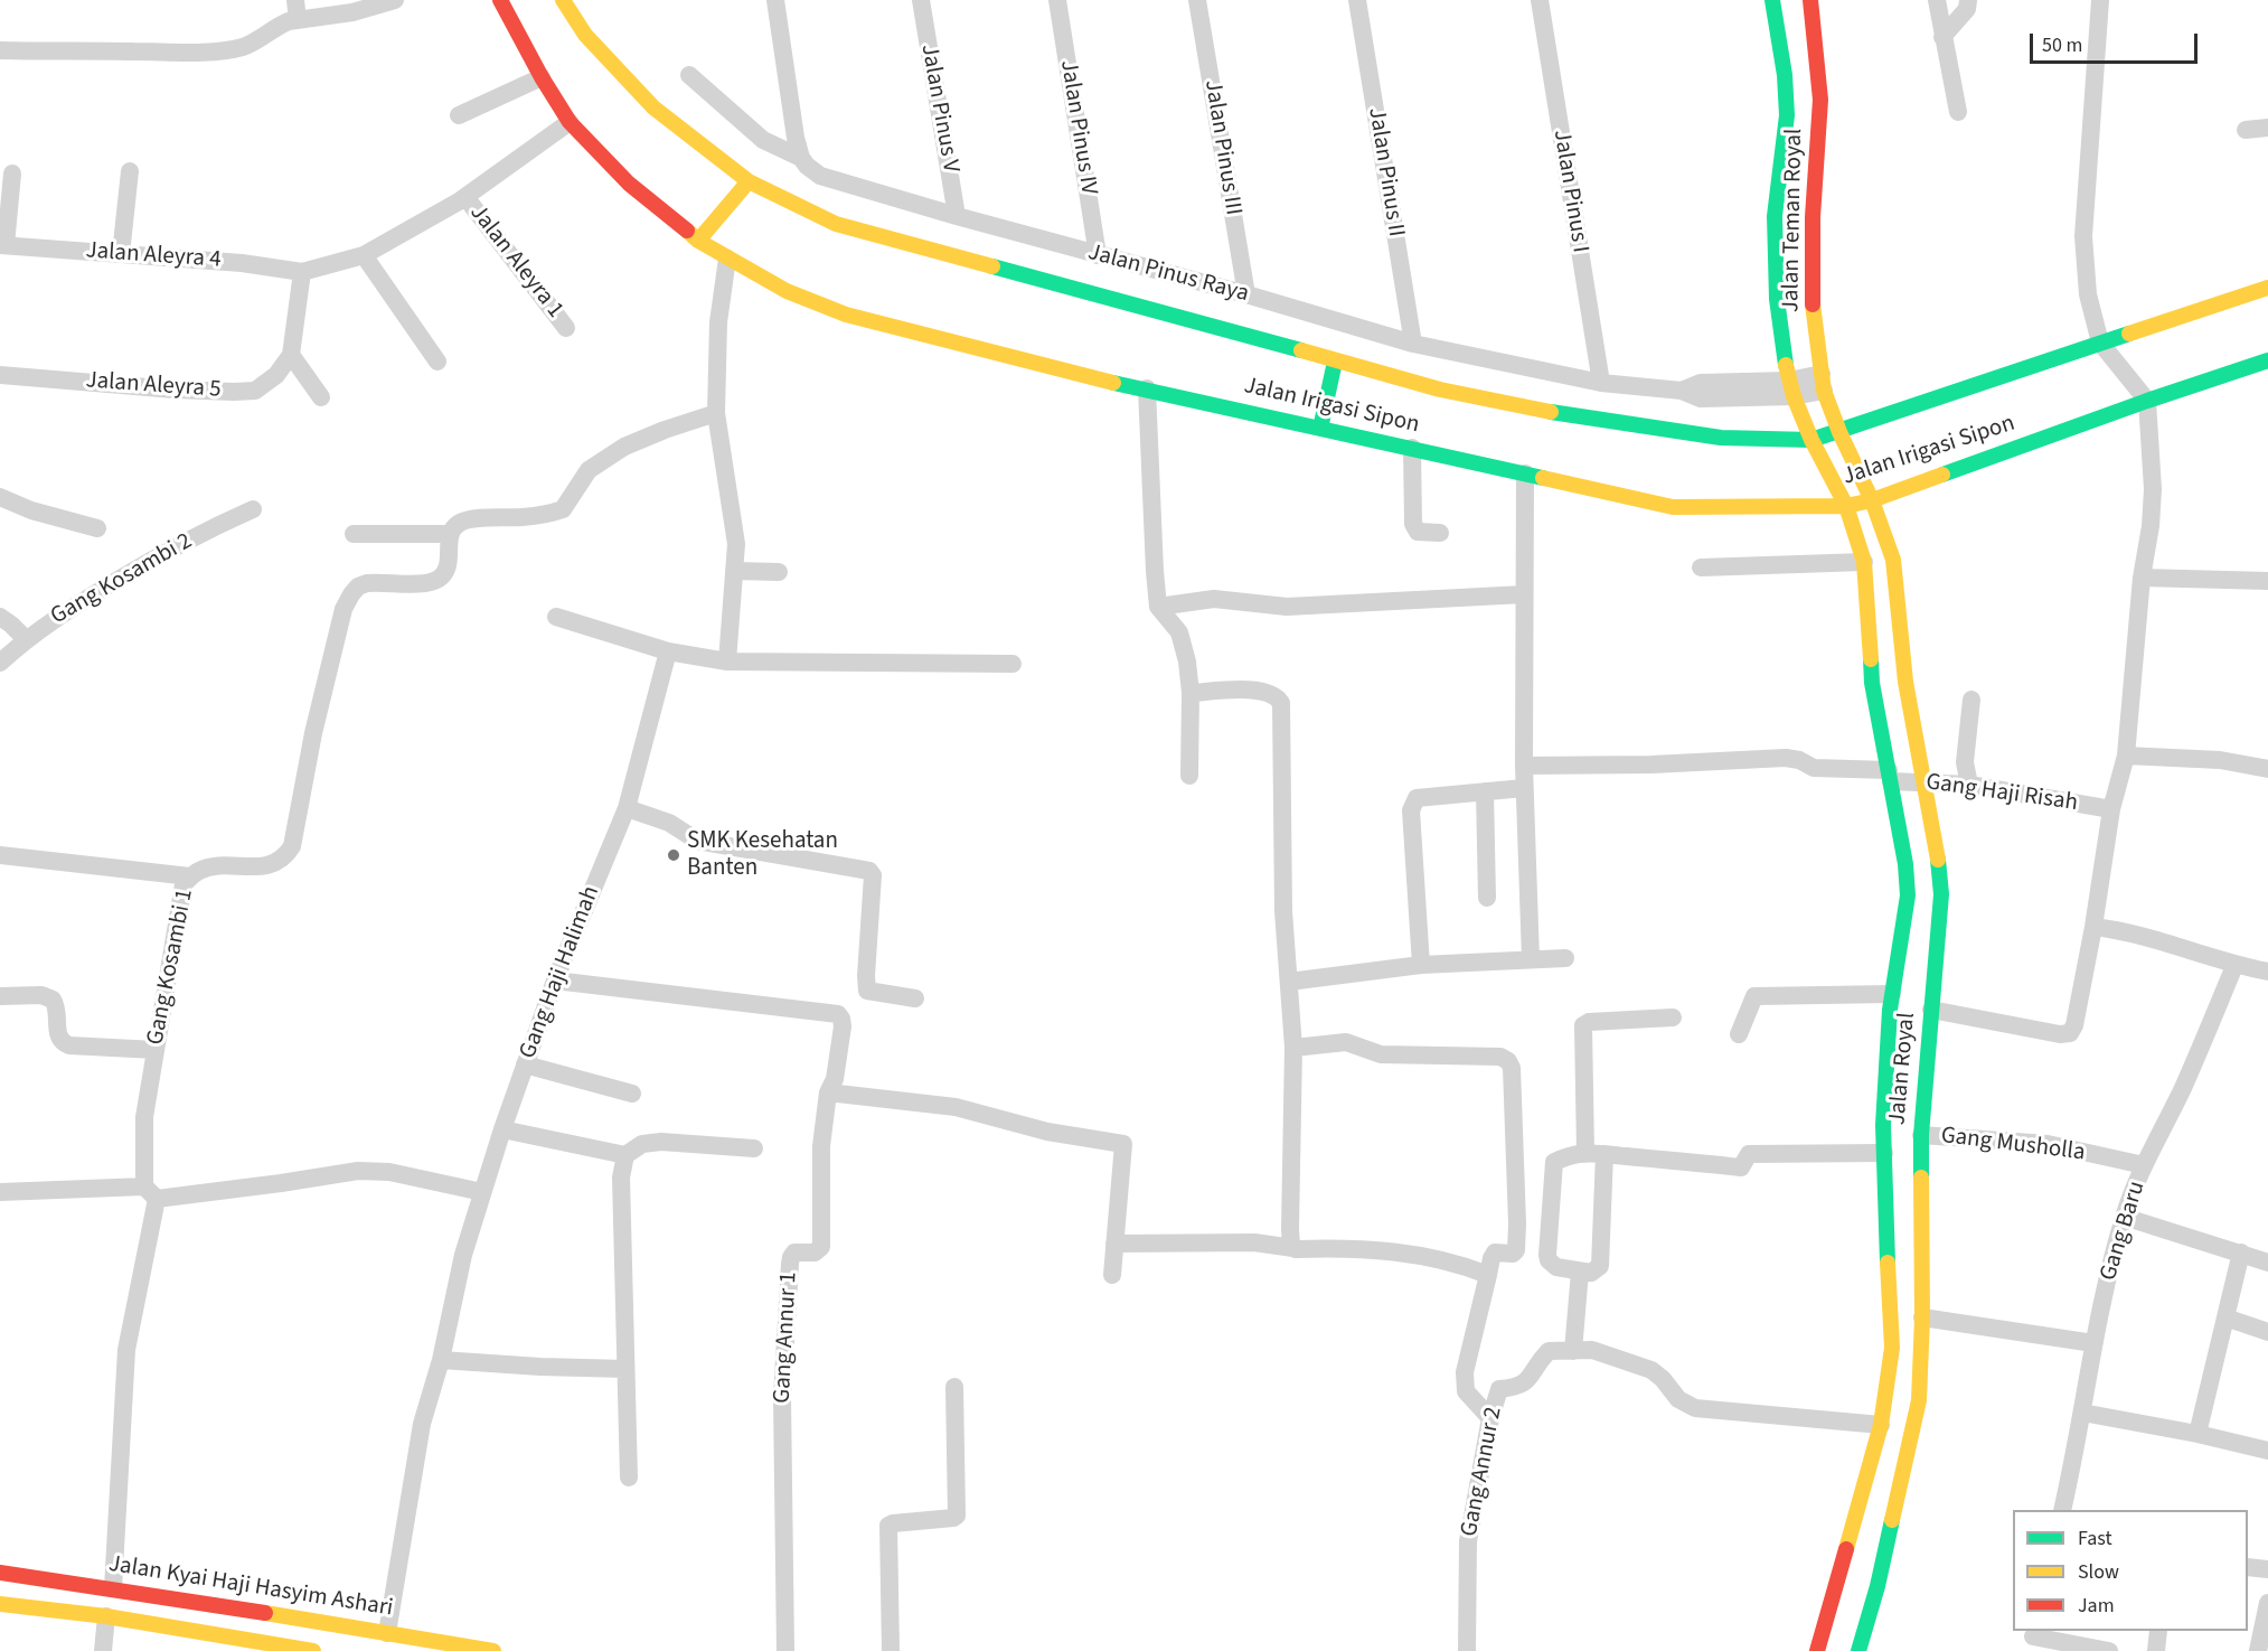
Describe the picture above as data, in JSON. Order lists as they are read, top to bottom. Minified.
{"streets":{"street":["Jalan Pinus V","Jalan Pinus IV","Jalan Pinus III","Jalan Pinus II","Jalan Pinus I","Jalan Teman Royal","Jalan Aleyra 4","Jalan Aleyra 1","Jalan Pinus Raya","Jalan Aleyra 5","Jalan Irigasi Sipon","Gang Kosambi 2","Gang Haji Risah","Gang Kosambi 1","Gang Haji Halimah","Jalan Royal","Gang Musholla","Gang Baru","Gang Annur 1","Gang Annur 2","Jalan Kyai Haji Hasyim Ashari"]},"crossings":[["Jalan Pinus V","Jalan Pinus Raya"],["Jalan Pinus IV","Jalan Pinus Raya"],["Jalan Pinus III","Jalan Pinus Raya"],["Jalan Pinus II","Jalan Pinus Raya"],["Jalan Pinus I","Jalan Pinus Raya"],["Jalan Teman Royal","Jalan Pinus Raya"],["Jalan Teman Royal","Jalan Irigasi Sipon"],["Jalan Teman Royal","Jalan Royal"],["Jalan Irigasi Sipon","Jalan Royal"],["Gang Haji Risah","Jalan Royal"],["Gang Kosambi 1","Jalan Kyai Haji Hasyim Ashari"],["Gang Haji Halimah","Gang Annur 1"],["Gang Haji Halimah","Jalan Kyai Haji Hasyim Ashari"],["Jalan Royal","Gang Musholla"],["Jalan Royal","Gang Annur 2"],["Gang Musholla","Gang Baru"]],"places":["SMK Kesehatan Banten"],"legend":["Fast","Slow","Jam"],"scale_bar":"50 m"}
